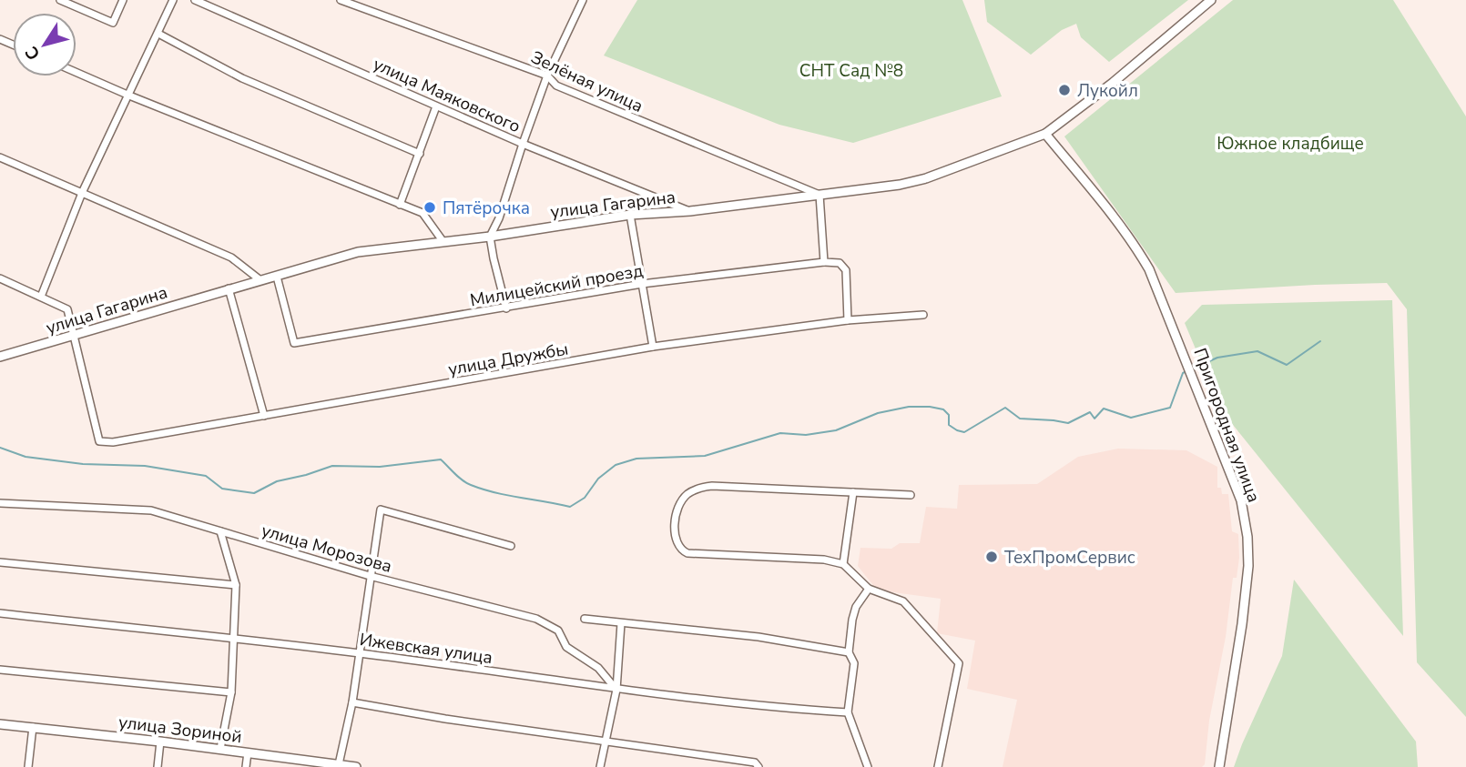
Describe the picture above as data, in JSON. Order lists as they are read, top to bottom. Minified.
{"streets":{"main road":["улица Гагарина","Пригородная улица","улица Зориной"],"street":["Зелёная улица","улица Маяковского","Милицейский проезд","улица Дружбы","улица Морозова","Ижевская улица"]},"crossings":[["Зелёная улица","улица Гагарина"],["улица Маяковского","улица Гагарина"],["улица Гагарина","Милицейский проезд"],["улица Гагарина","улица Дружбы"],["улица Гагарина","Пригородная улица"],["улица Морозова","Ижевская улица"]],"parks":["СНТ Сад №8","Южное кладбище"],"places":["Лукойл","Пятёрочка","ТехПромСервис"],"north":"bottom left"}
